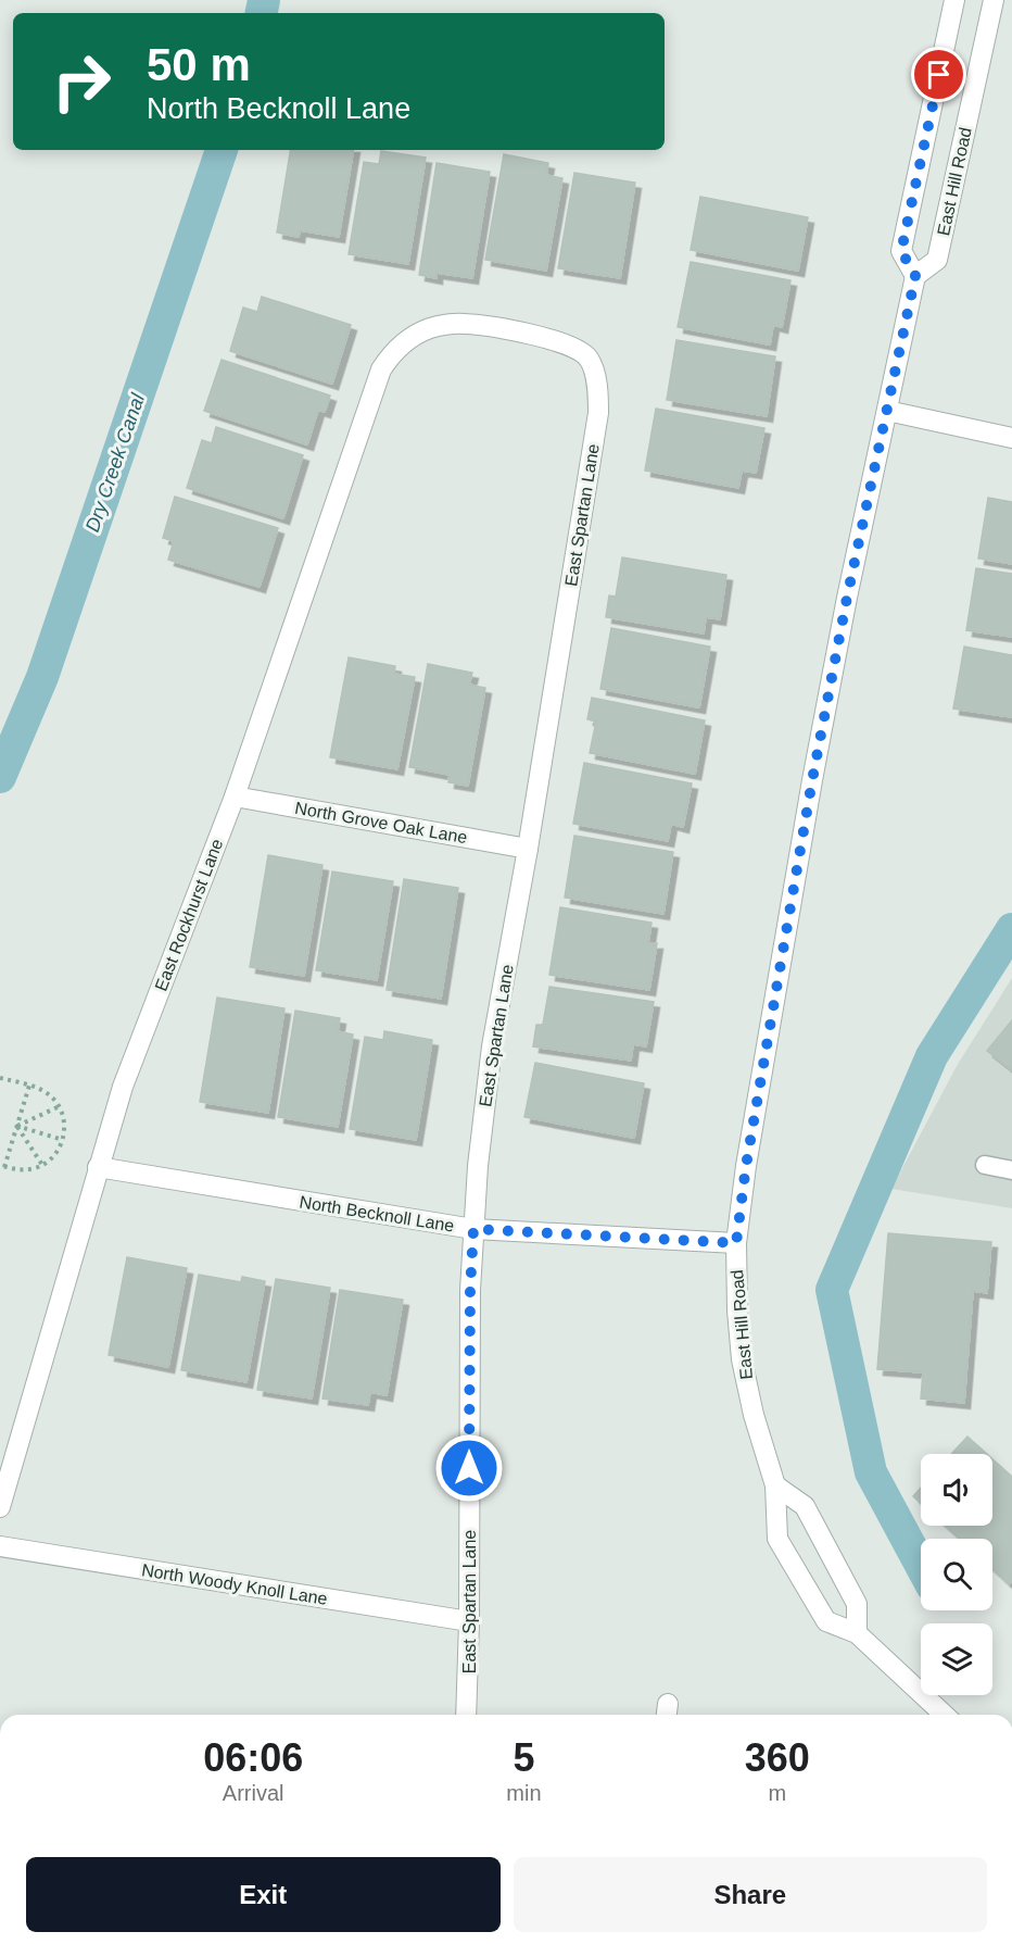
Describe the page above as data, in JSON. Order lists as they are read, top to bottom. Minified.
{"streets":{"street":["East Hill Road","East Spartan Lane","North Grove Oak Lane","East Rockhurst Lane","North Becknoll Lane","North Woody Knoll Lane"]},"crossings":[["East Hill Road","North Becknoll Lane"],["East Spartan Lane","North Grove Oak Lane"],["East Spartan Lane","East Rockhurst Lane"],["East Spartan Lane","North Becknoll Lane"],["East Spartan Lane","North Woody Knoll Lane"],["North Grove Oak Lane","East Rockhurst Lane"],["East Rockhurst Lane","North Becknoll Lane"]],"water":["Dry Creek Canal"],"page":{"turn":["50 m","North Becknoll Lane"],"eta":["06:06","Arrival","5","min","360","m"],"buttons":["Exit","Share"]}}
